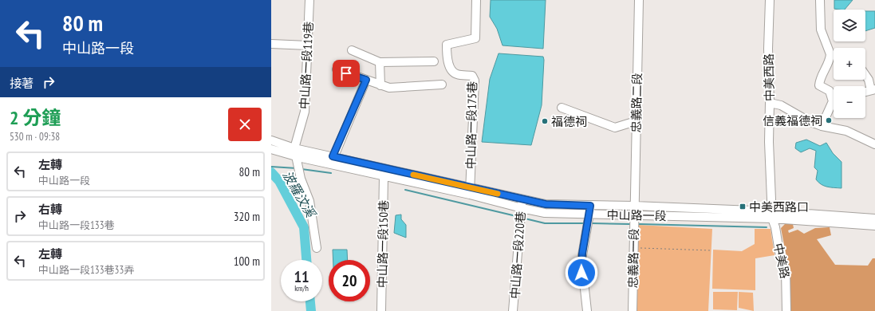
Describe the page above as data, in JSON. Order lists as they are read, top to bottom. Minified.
{"streets":{"street":["中山路一段119巷","中美西路","忠義路二段","中山路一段175巷","中山路一段","中山路一段150巷","中山路一段220巷","忠義路一段","中美路"]},"crossings":[["中山路一段119巷","中山路一段"],["中美西路","中山路一段"],["中美西路","中美路"],["忠義路二段","中山路一段"],["忠義路二段","忠義路一段"],["中山路一段175巷","中山路一段"],["中山路一段","中山路一段150巷"],["中山路一段","中山路一段220巷"],["中山路一段","忠義路一段"],["中山路一段","中美路"]],"water":["波羅汶溪"],"places":{"other":["信義福德祠","福德祠"],"transit":["中美西路口"]},"page":{"turn":["80 m","中山路一段"],"map_buttons":["+","−"],"then":"接著","heading":["2 分鐘","530 m · 09:38"],"list":[{"name":"左轉","note":"中山路一段","value":"80 m"},{"name":"右轉","note":"中山路一段133巷","value":"320 m"},{"name":"左轉","note":"中山路一段133巷33弄","value":"100 m"}],"speed":"11 km/h","limit":"20"}}
